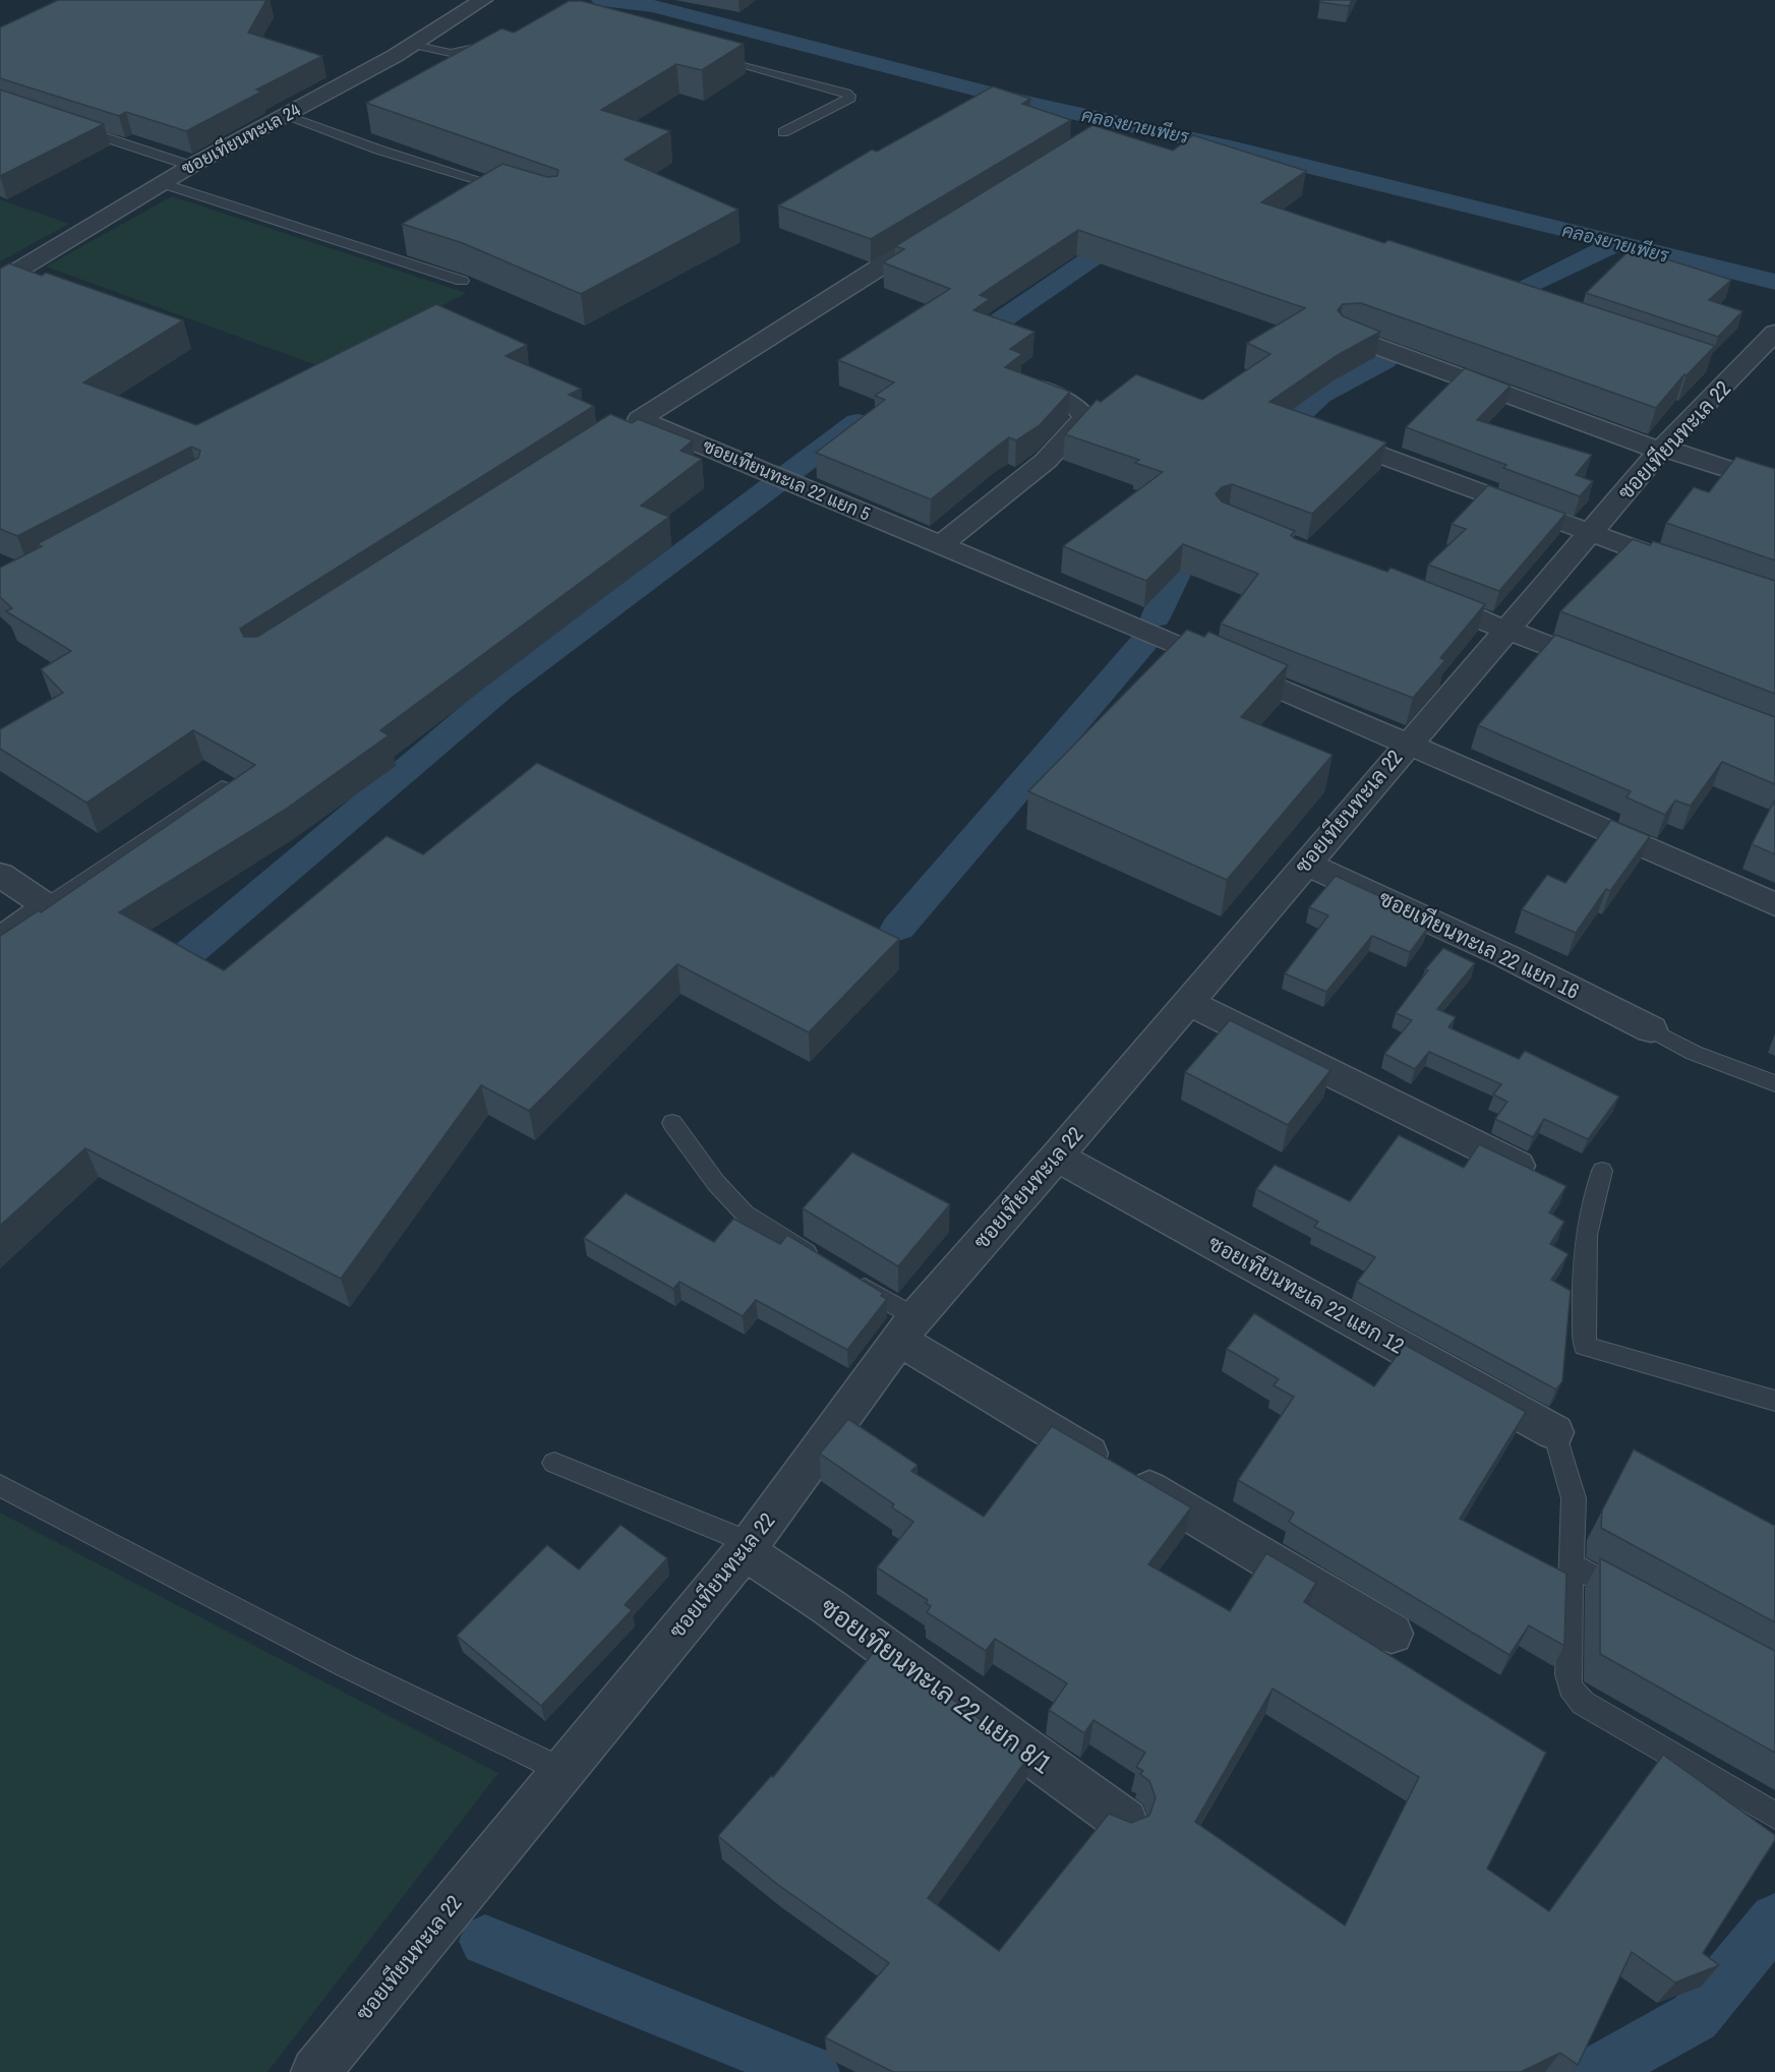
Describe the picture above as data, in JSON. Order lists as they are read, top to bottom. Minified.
{"streets":{"street":["ซอยเทียนทะเล 24","ซอยเทียนทะเล 22","ซอยเทียนทะเล 22 แยก 5","ซอยเทียนทะเล 22 แยก 16","ซอยเทียนทะเล 22 แยก 12","ซอยเทียนทะเล 22 แยก 8/1"]},"crossings":[["ซอยเทียนทะเล 22","ซอยเทียนทะเล 22 แยก 5"],["ซอยเทียนทะเล 22","ซอยเทียนทะเล 22 แยก 16"],["ซอยเทียนทะเล 22","ซอยเทียนทะเล 22 แยก 12"],["ซอยเทียนทะเล 22","ซอยเทียนทะเล 22 แยก 8/1"]],"water":["คลองยายเพียร"]}
